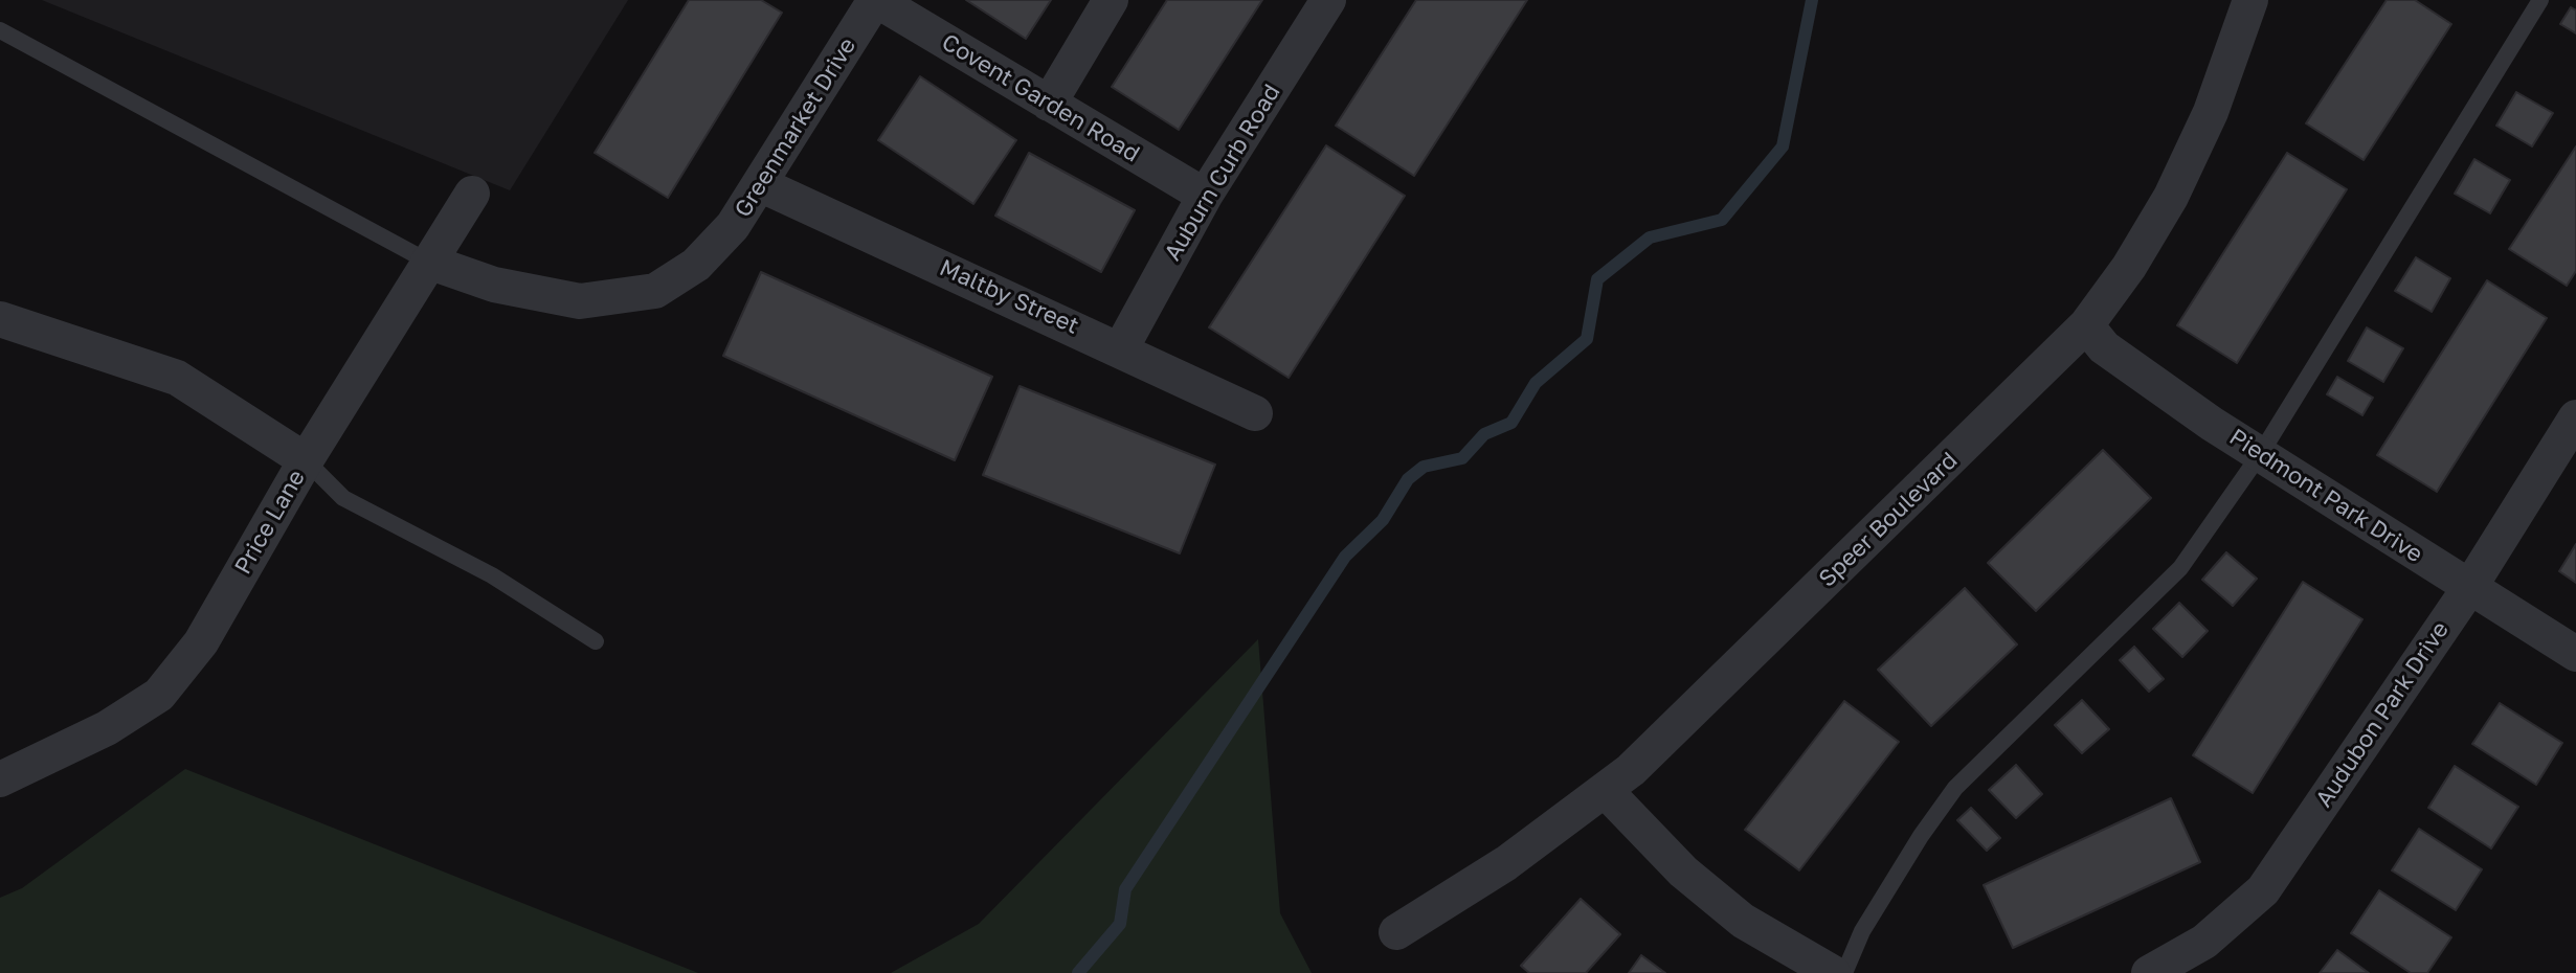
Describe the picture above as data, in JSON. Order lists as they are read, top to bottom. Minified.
{"streets":{"street":["Covent Garden Road","Greenmarket Drive","Auburn Curb Road","Maltby Street","Piedmont Park Drive","Speer Boulevard","Price Lane","Audubon Park Drive"]},"crossings":[["Covent Garden Road","Greenmarket Drive"],["Covent Garden Road","Auburn Curb Road"],["Greenmarket Drive","Maltby Street"],["Greenmarket Drive","Price Lane"],["Auburn Curb Road","Maltby Street"],["Piedmont Park Drive","Speer Boulevard"],["Piedmont Park Drive","Audubon Park Drive"]]}
